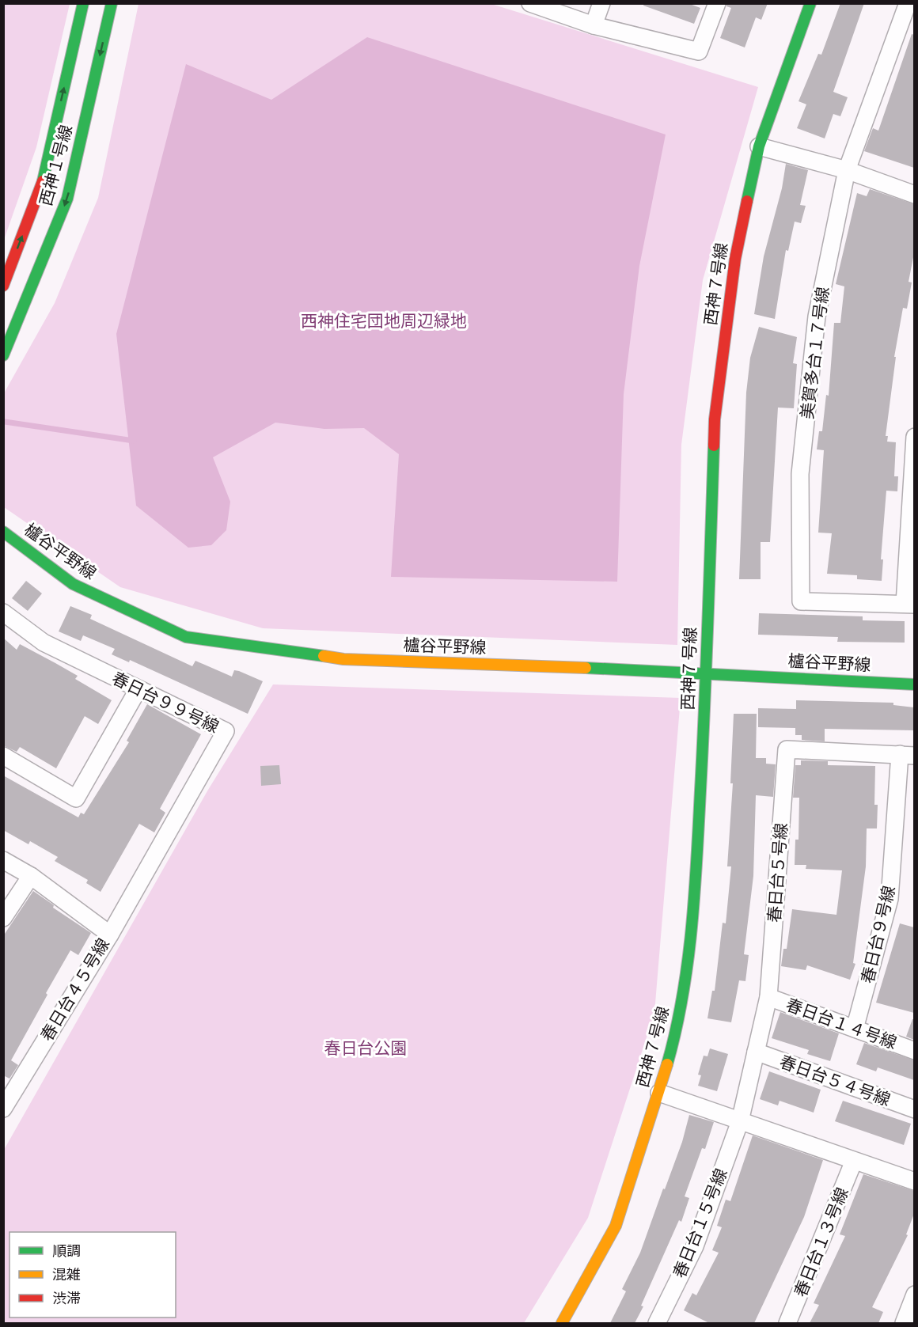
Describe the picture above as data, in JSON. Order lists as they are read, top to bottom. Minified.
{"streets":{"street":["西神１号線","西神７号線","美賀多台１７号線","櫨谷平野線","春日台９９号線","春日台５号線","春日台９号線","春日台４５号線","春日台１４号線","春日台５４号線","春日台１５号線","春日台１３号線"]},"crossings":[["西神７号線","櫨谷平野線"],["春日台９９号線","春日台４５号線"],["春日台５号線","春日台９号線"],["春日台５号線","春日台１４号線"],["春日台５号線","春日台５４号線"],["春日台５号線","春日台１５号線"],["春日台９号線","春日台１４号線"]],"parks":["西神住宅団地周辺緑地","春日台公園"],"legend":["順調","混雑","渋滞"]}
